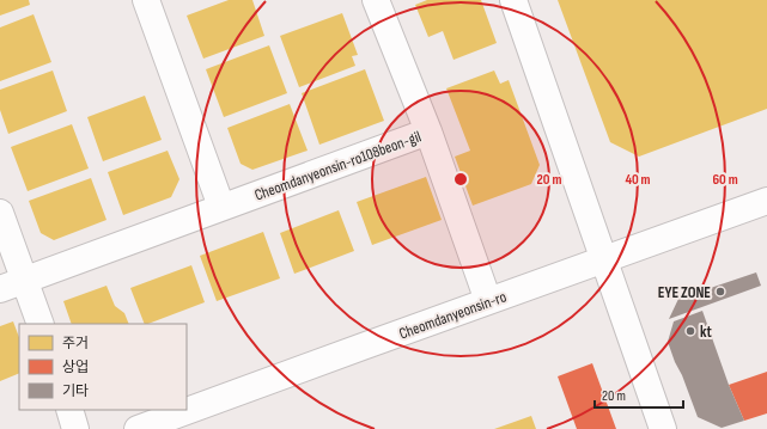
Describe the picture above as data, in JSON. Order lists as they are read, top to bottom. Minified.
{"streets":{"street":["Cheomdanyeonsin-ro108beon-gil","Cheomdanyeonsin-ro"]},"places":["EYE ZONE","kt"],"legend":["주거","상업","기타"],"scale_bar":"20 m","rings":["20 m","40 m","60 m"]}
